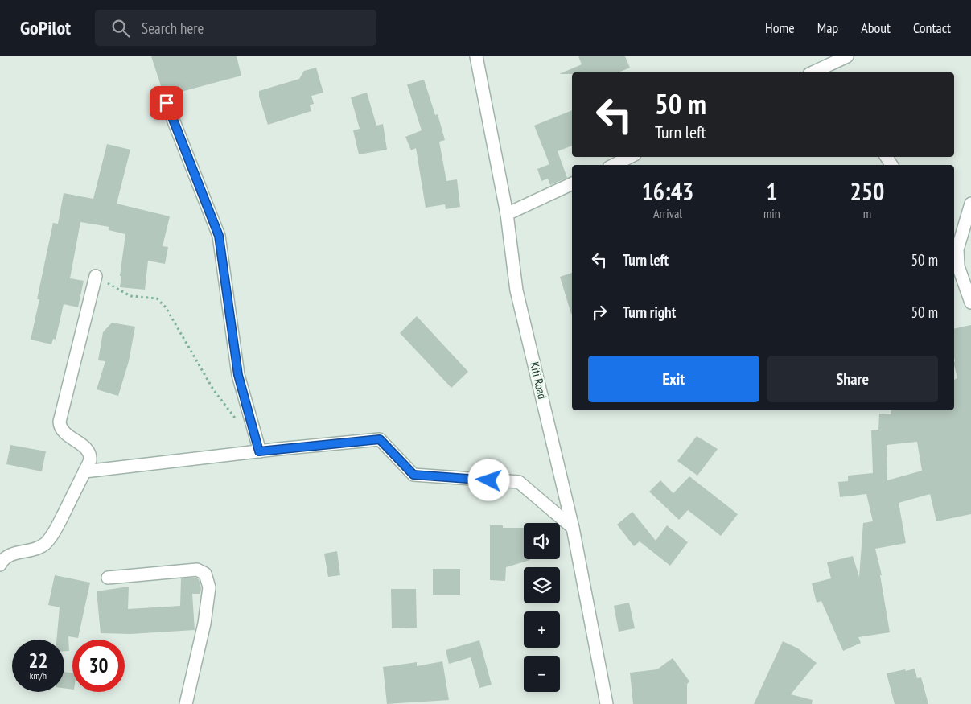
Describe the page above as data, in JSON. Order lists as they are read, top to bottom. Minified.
{"streets":{"street":["Kiti Road"]},"page":{"header":"GoPilot","search":"Search here","nav":["Home","Map","About","Contact"],"turn":["50 m","Turn left"],"eta":["16:43","Arrival","1","min","250","m"],"list":[{"name":"Turn left","value":"50 m"},{"name":"Turn right","value":"50 m"}],"buttons":["Exit","Share"],"map_buttons":["+","−"],"speed":"22 km/h","limit":"30"}}
